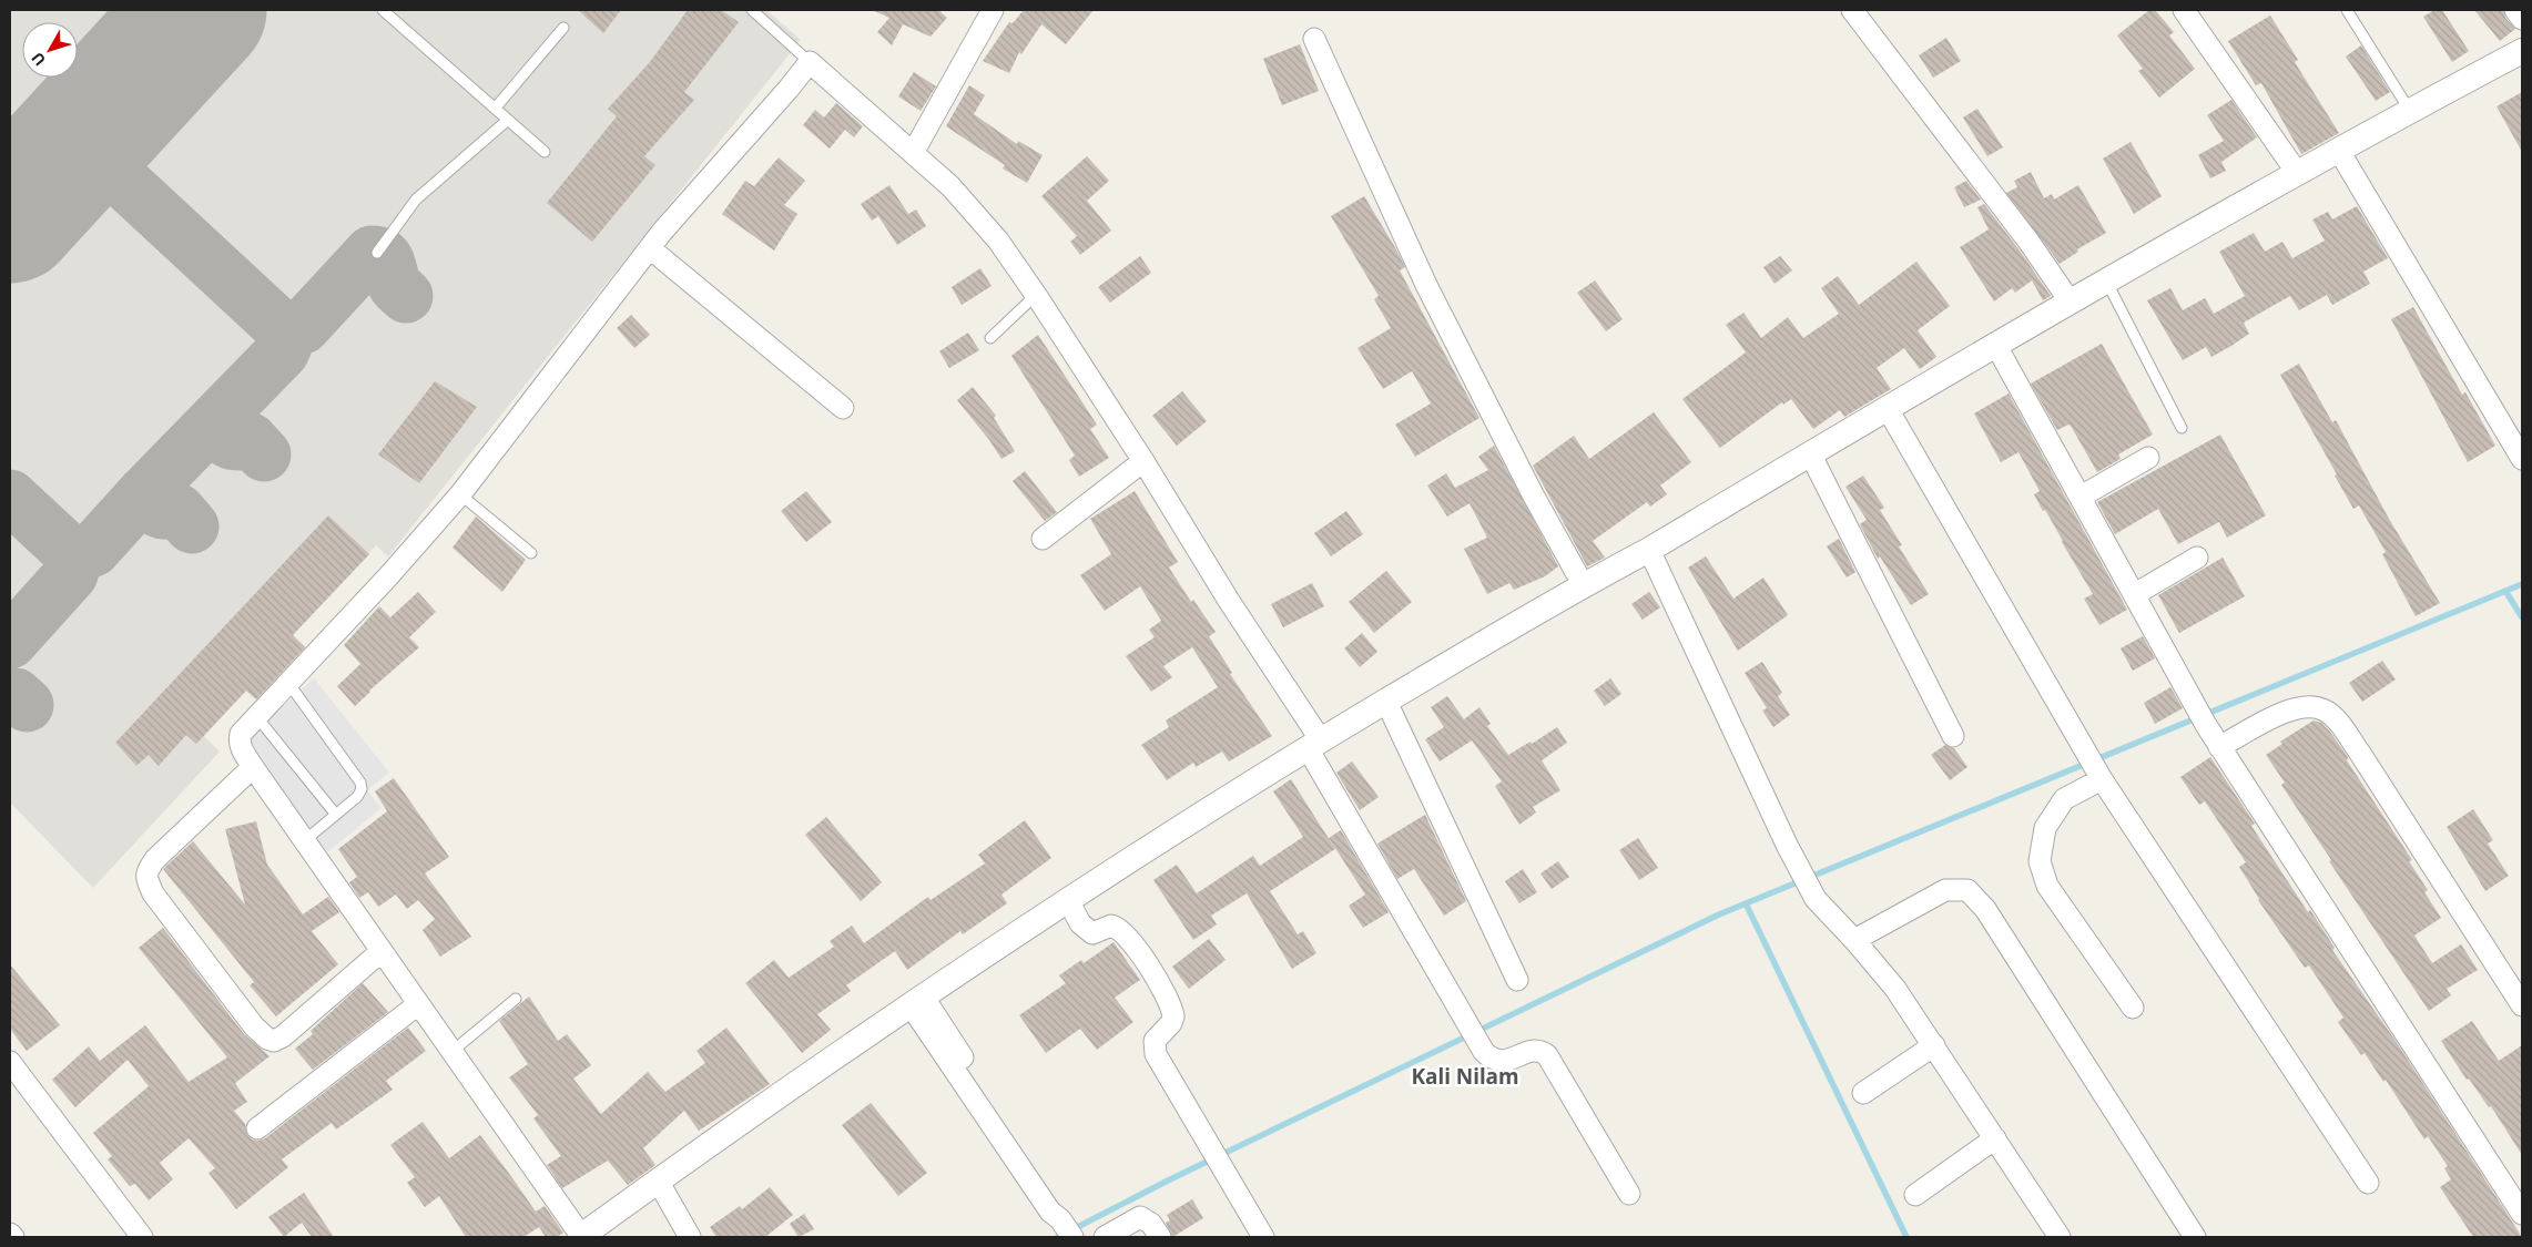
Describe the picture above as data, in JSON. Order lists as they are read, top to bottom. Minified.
{"districts":["Kali Nilam"],"north":"bottom left"}
